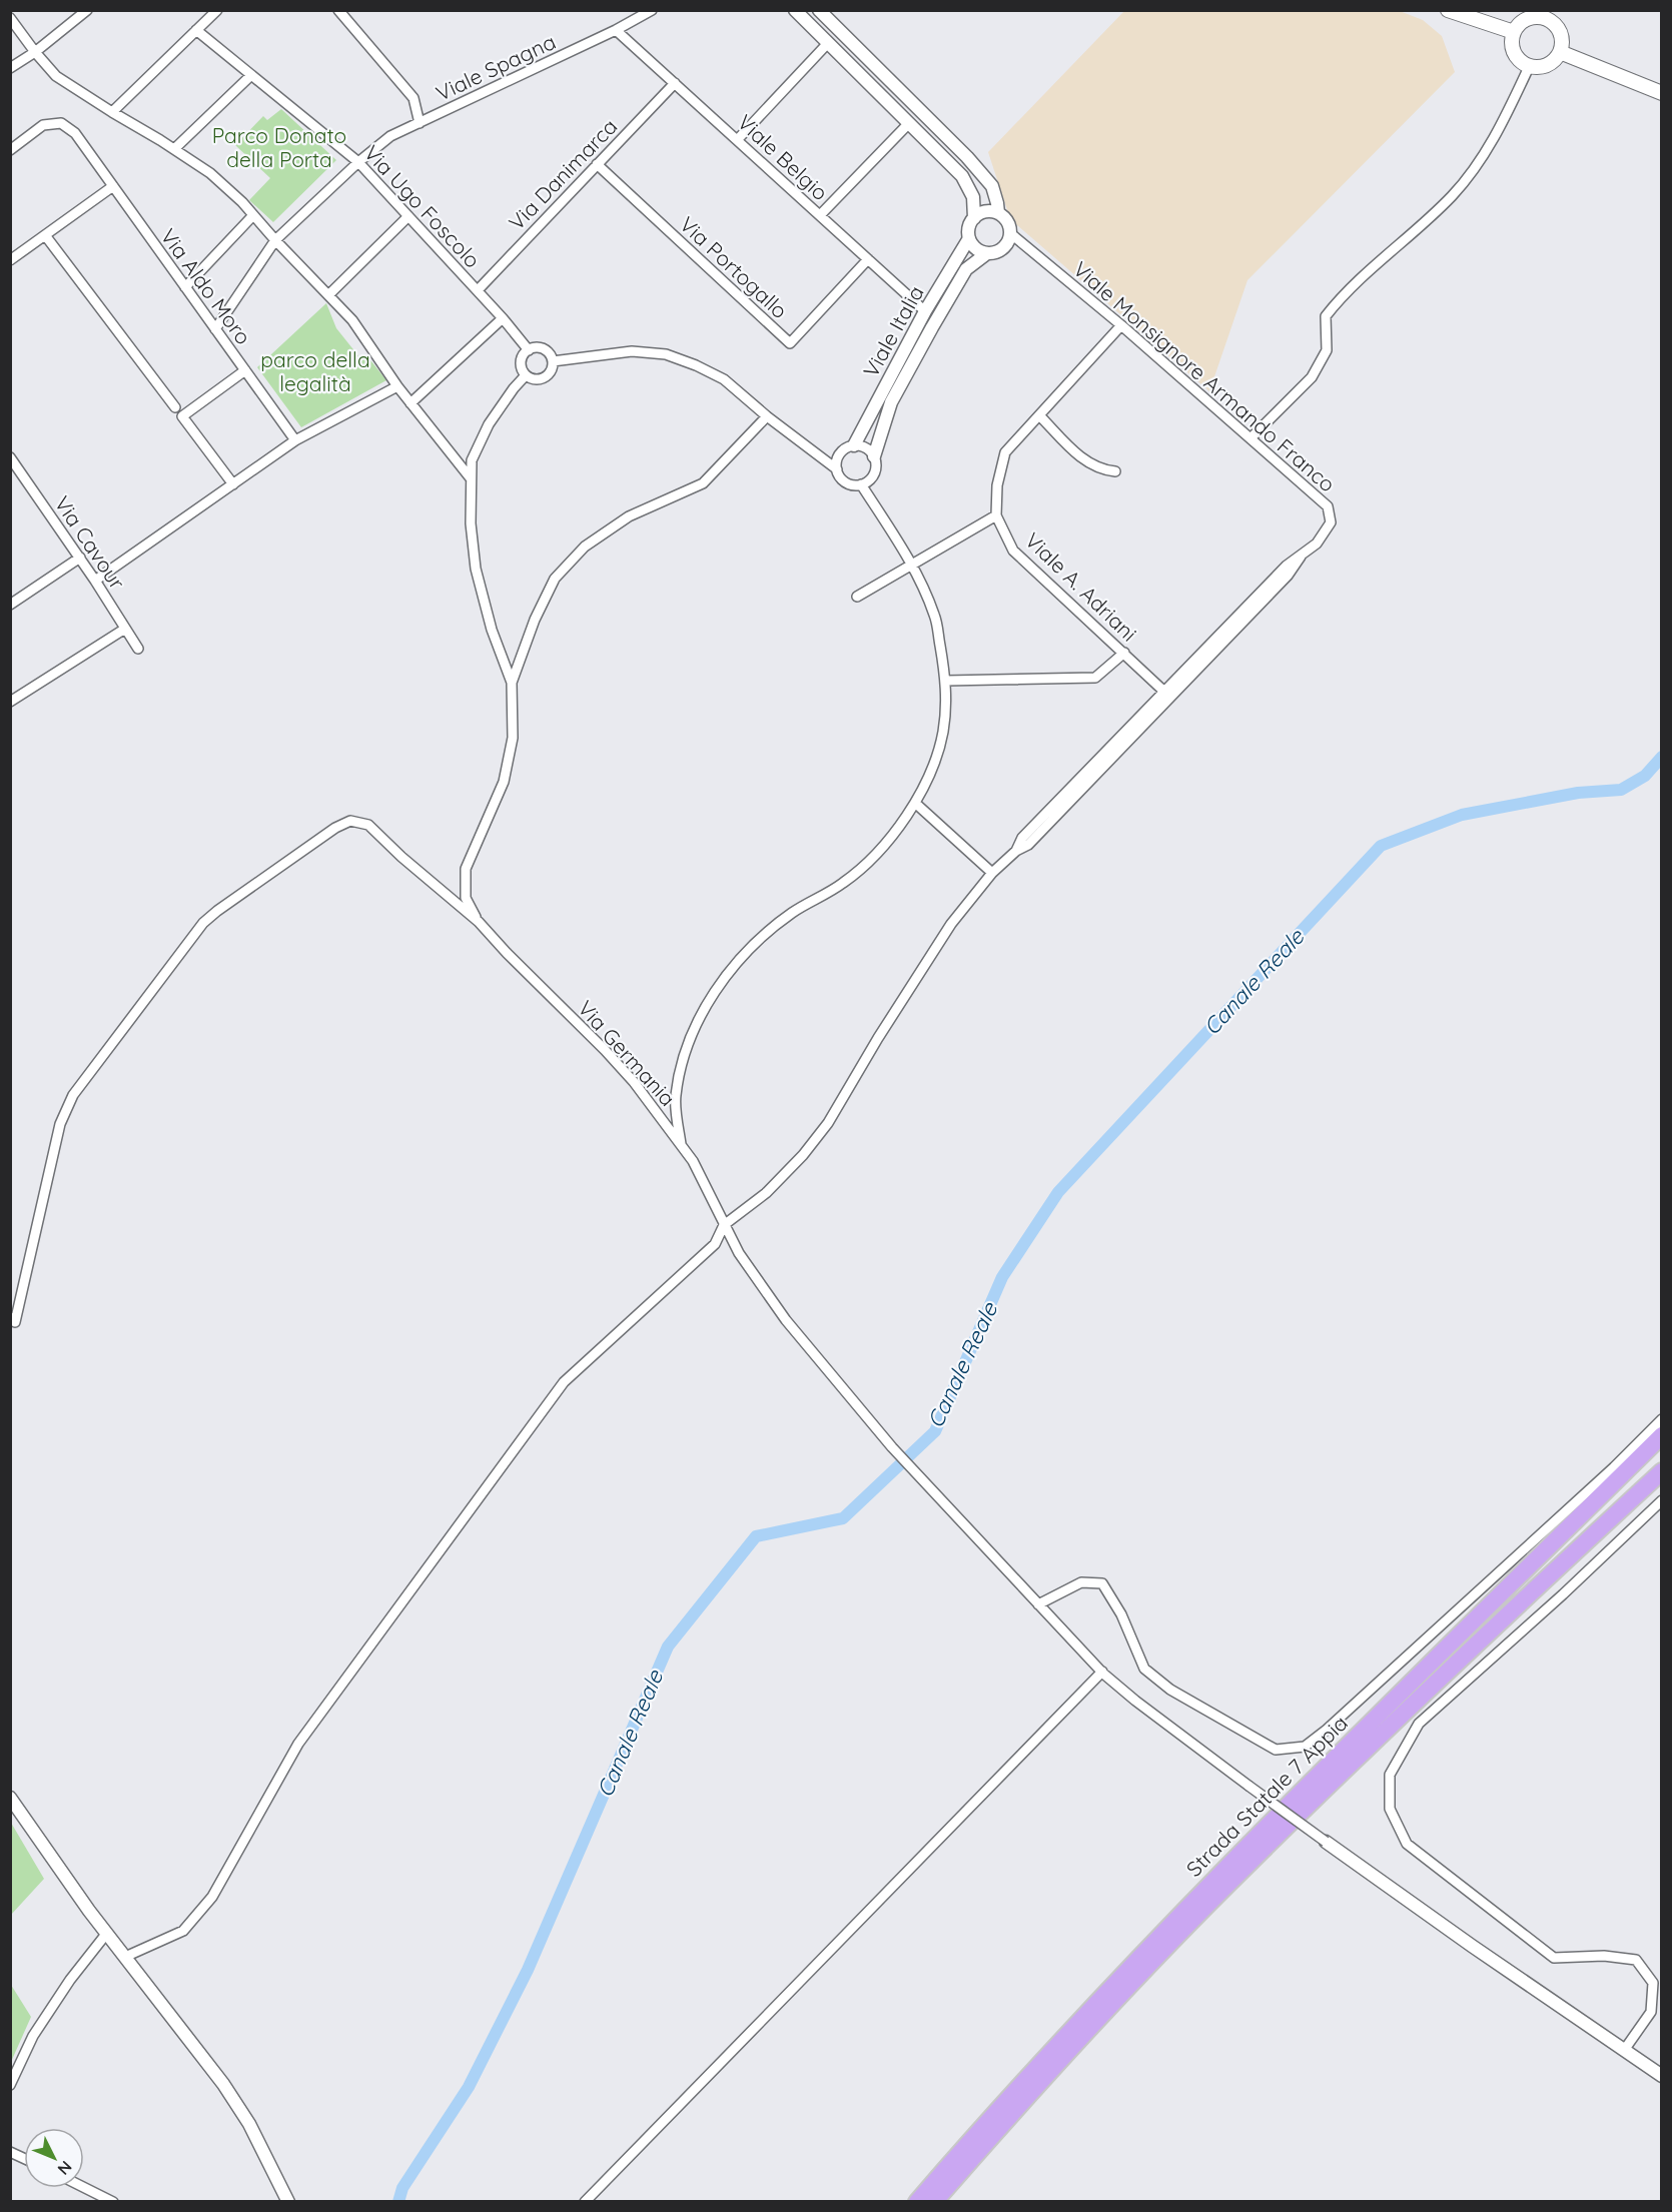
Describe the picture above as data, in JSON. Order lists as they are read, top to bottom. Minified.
{"streets":{"highway":["Strada Statale 7 Appia"],"street":["Viale Spagna","Viale Belgio","Via Danimarca","Via Ugo Foscolo","Via Portogallo","Via Aldo Moro","Viale Italia","Viale Monsignore Armando Franco","Via Cavour","Viale A. Adriani","Via Germania"]},"crossings":[["Viale Spagna","Viale Belgio"],["Viale Spagna","Via Ugo Foscolo"],["Viale Spagna","Via Aldo Moro"],["Viale Belgio","Via Danimarca"],["Viale Belgio","Via Portogallo"],["Viale Belgio","Viale Italia"],["Via Danimarca","Via Ugo Foscolo"],["Via Danimarca","Via Portogallo"],["Viale Italia","Viale Monsignore Armando Franco"],["Viale Monsignore Armando Franco","Viale A. Adriani"],["Viale Monsignore Armando Franco","Via Germania"]],"water":["Canale Reale"],"parks":["Parco Donato della Porta","parco della legalità"],"north":"bottom right"}
